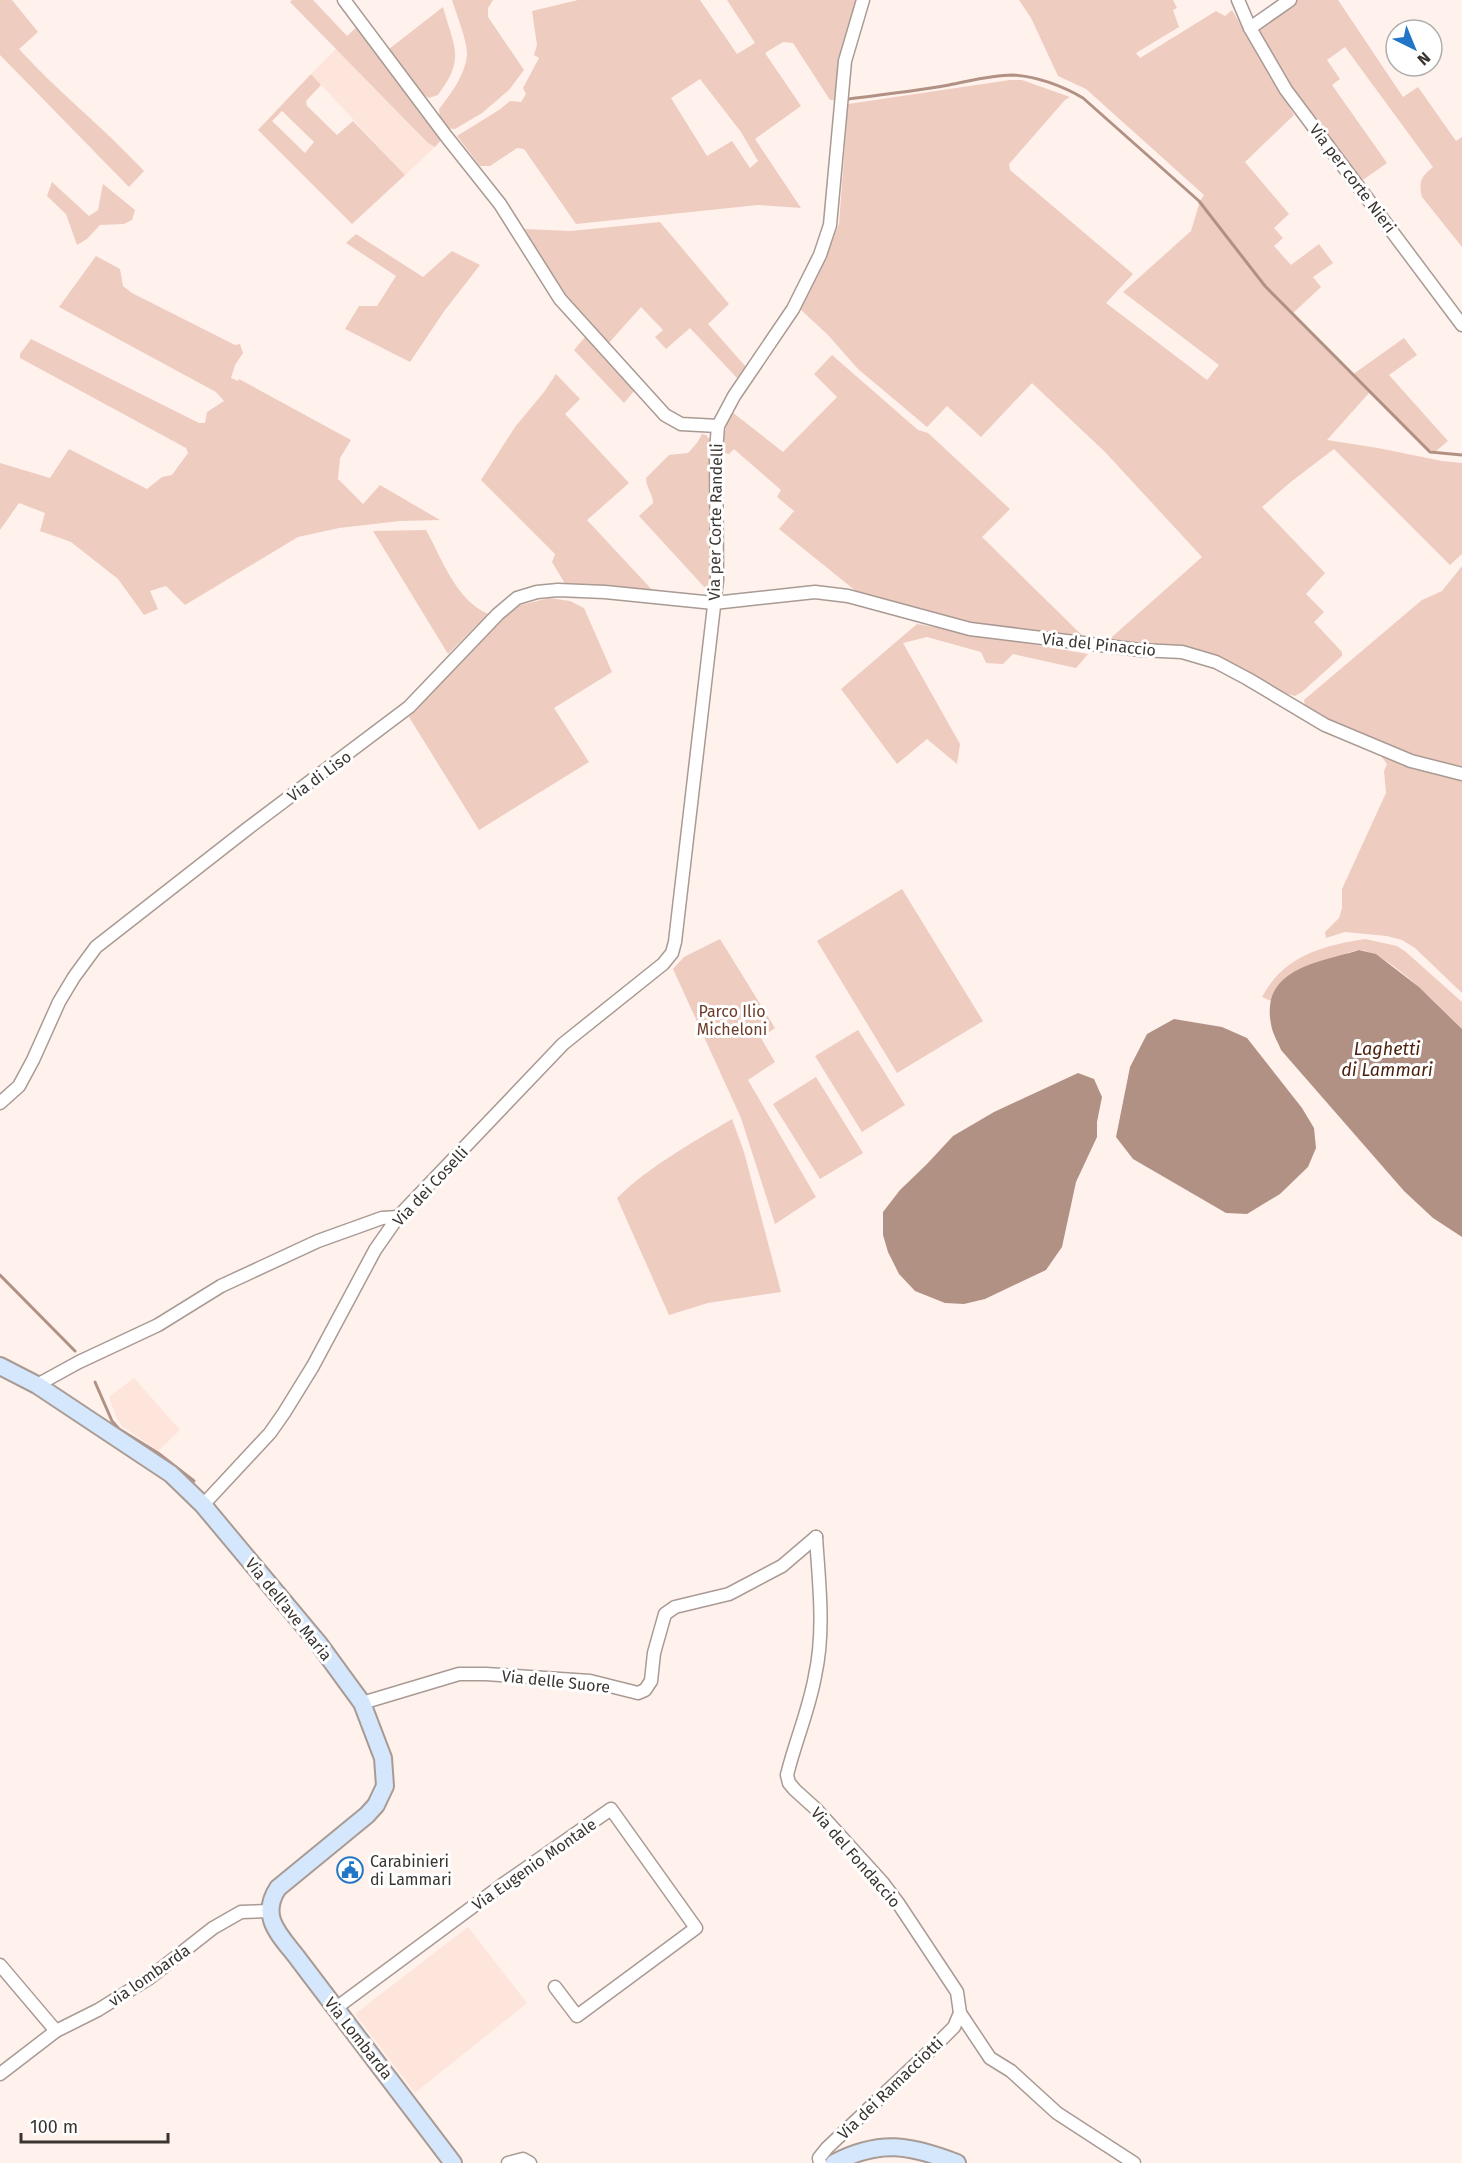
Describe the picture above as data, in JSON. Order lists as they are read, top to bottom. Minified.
{"streets":{"street":["Via per corte Nieri","Via per Corte Randelli","Via del Pinaccio","Via di Liso","Via dei Coselli","Via dell'ave Maria","Via delle Suore","Via del Fondaccio","Via Eugenio Montale","via lombarda","Via Lombarda","Via dei Ramacciotti"]},"crossings":[["Via per Corte Randelli","Via del Pinaccio"],["Via per Corte Randelli","Via di Liso"],["Via per Corte Randelli","Via dei Coselli"],["Via del Pinaccio","Via di Liso"],["Via dei Coselli","Via dell'ave Maria"],["Via dell'ave Maria","Via delle Suore"],["Via dell'ave Maria","via lombarda"],["Via dell'ave Maria","Via Lombarda"],["Via delle Suore","Via del Fondaccio"],["Via del Fondaccio","Via dei Ramacciotti"],["Via Eugenio Montale","Via Lombarda"],["via lombarda","Via Lombarda"]],"water":["Laghetti di Lammari"],"parks":["Parco Ilio Micheloni"],"places":{"public building":["Carabinieri di Lammari"]},"scale_bar":"100 m","north":"bottom right"}
